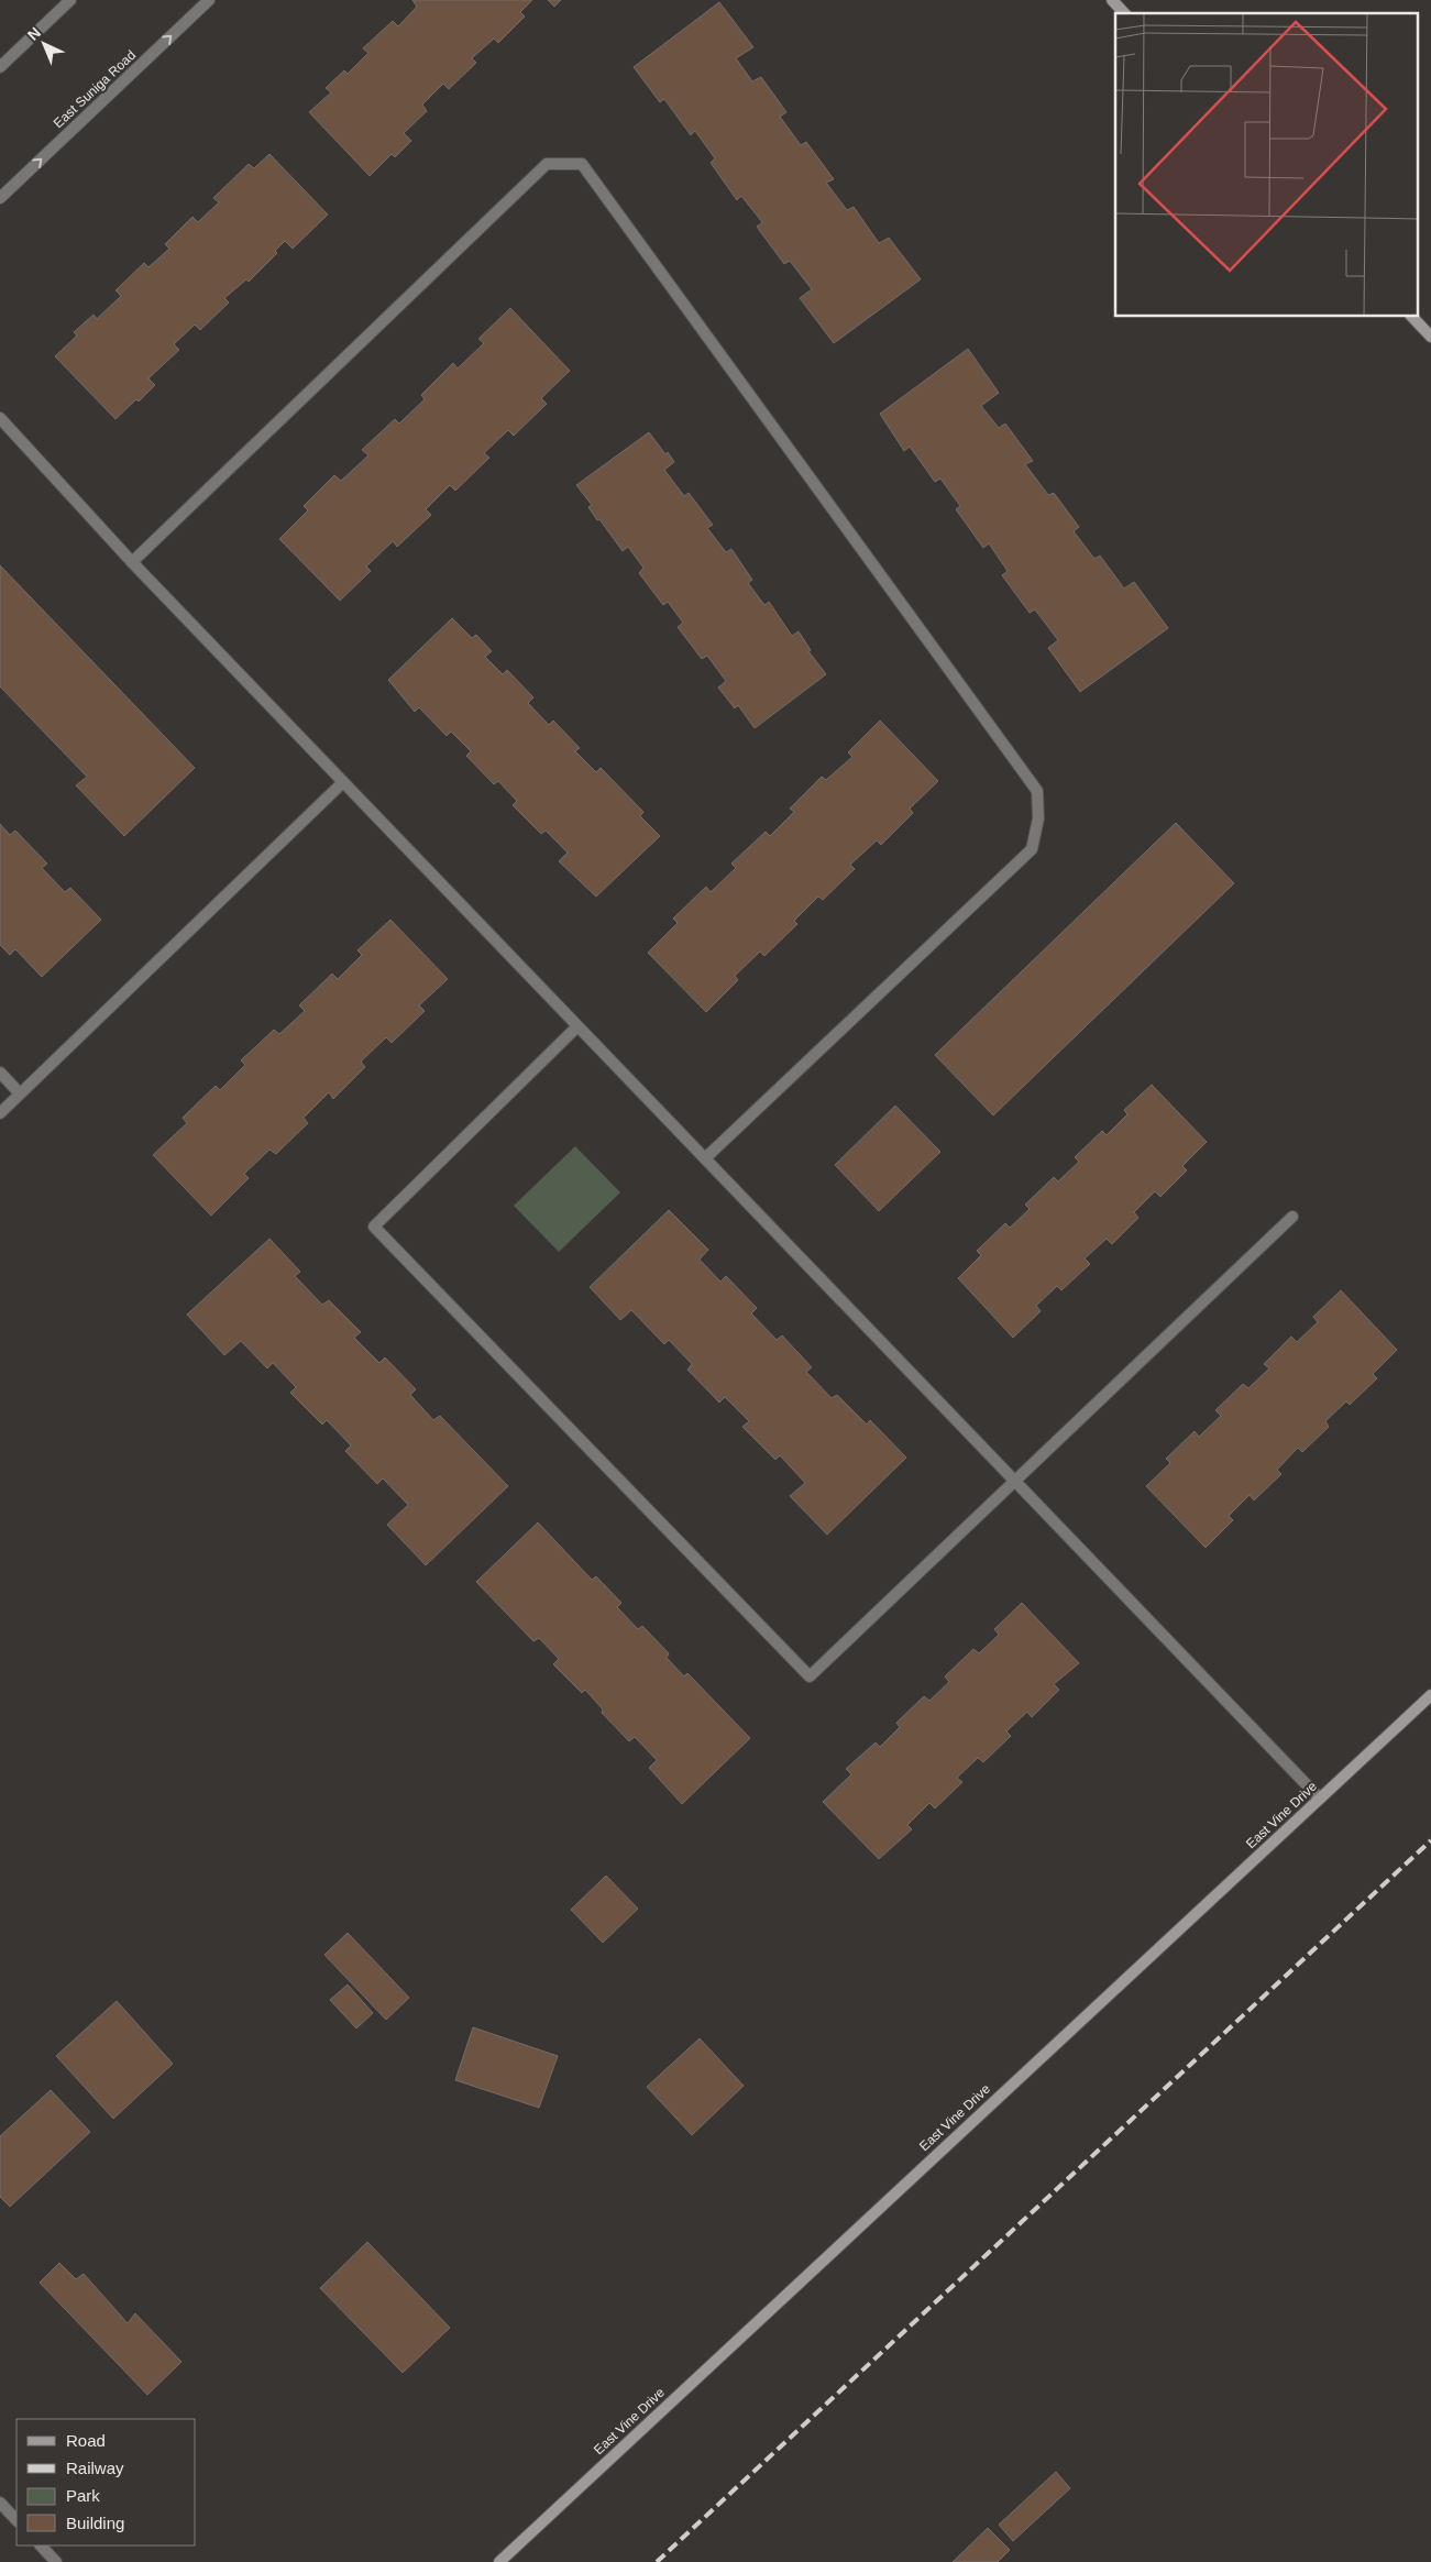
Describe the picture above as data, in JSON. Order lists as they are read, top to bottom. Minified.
{"streets":{"main road":["East Vine Drive"],"street":["East Suniga Road"]},"legend":["Road","Railway","Park","Building"],"north":"top left"}
